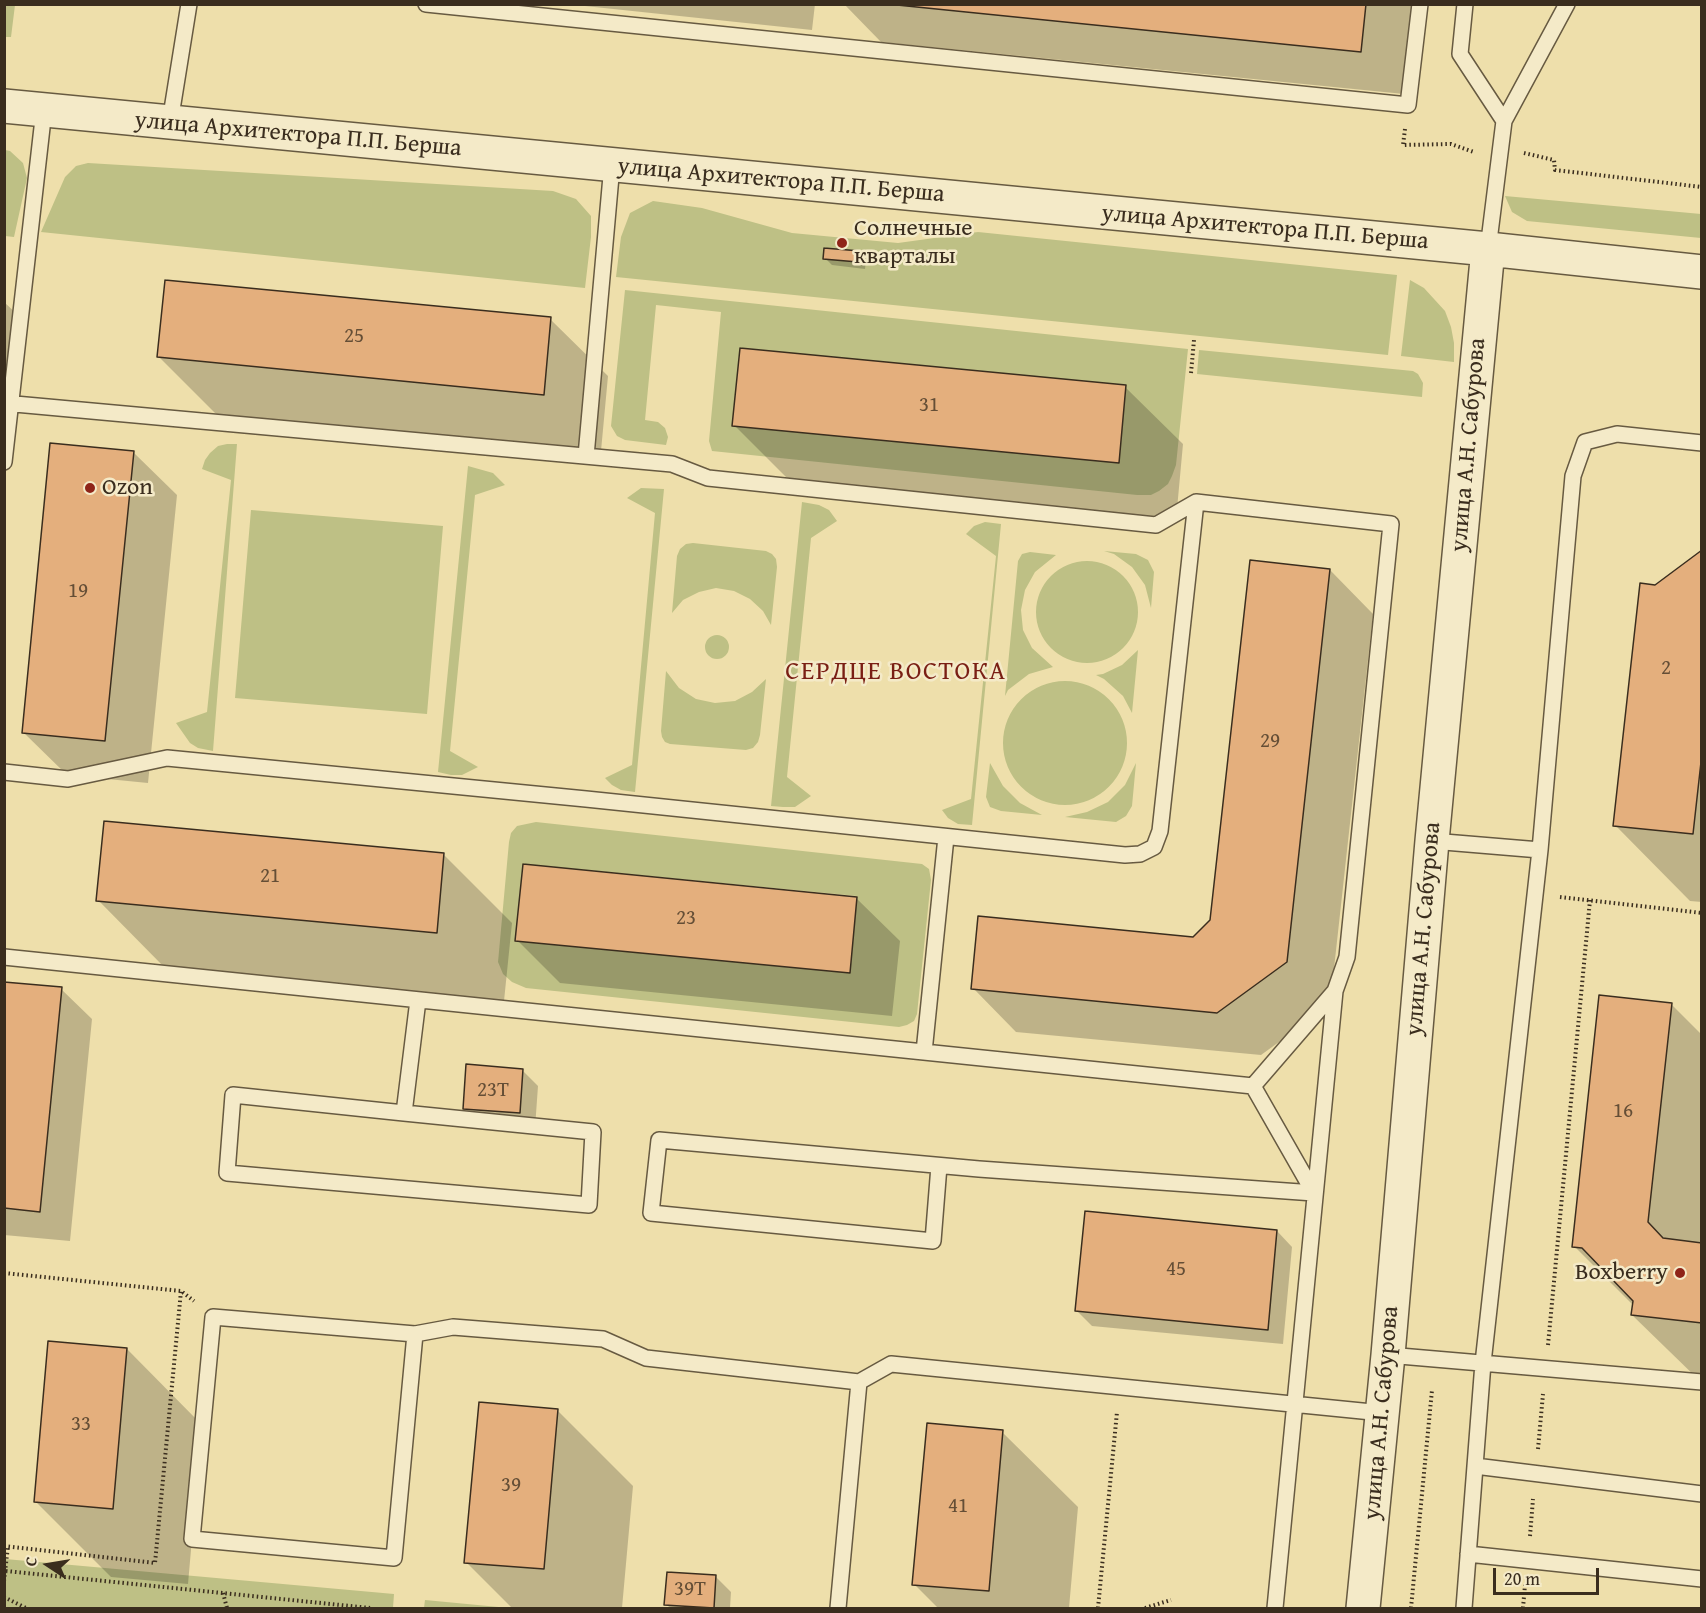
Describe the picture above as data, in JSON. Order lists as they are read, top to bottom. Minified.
{"streets":{"street":["улица Архитектора П.П. Берша","улица А.Н. Сабурова"]},"crossings":[["улица Архитектора П.П. Берша","улица А.Н. Сабурова"]],"districts":["СЕРДЦЕ ВОСТОКА"],"places":["Солнечные кварталы","Ozon","Boxberry"],"house_numbers":["25","31","19","2","29","21","23","23Т","16","45","33","39","41","39Т"],"scale_bar":"20 m","north":"left"}
